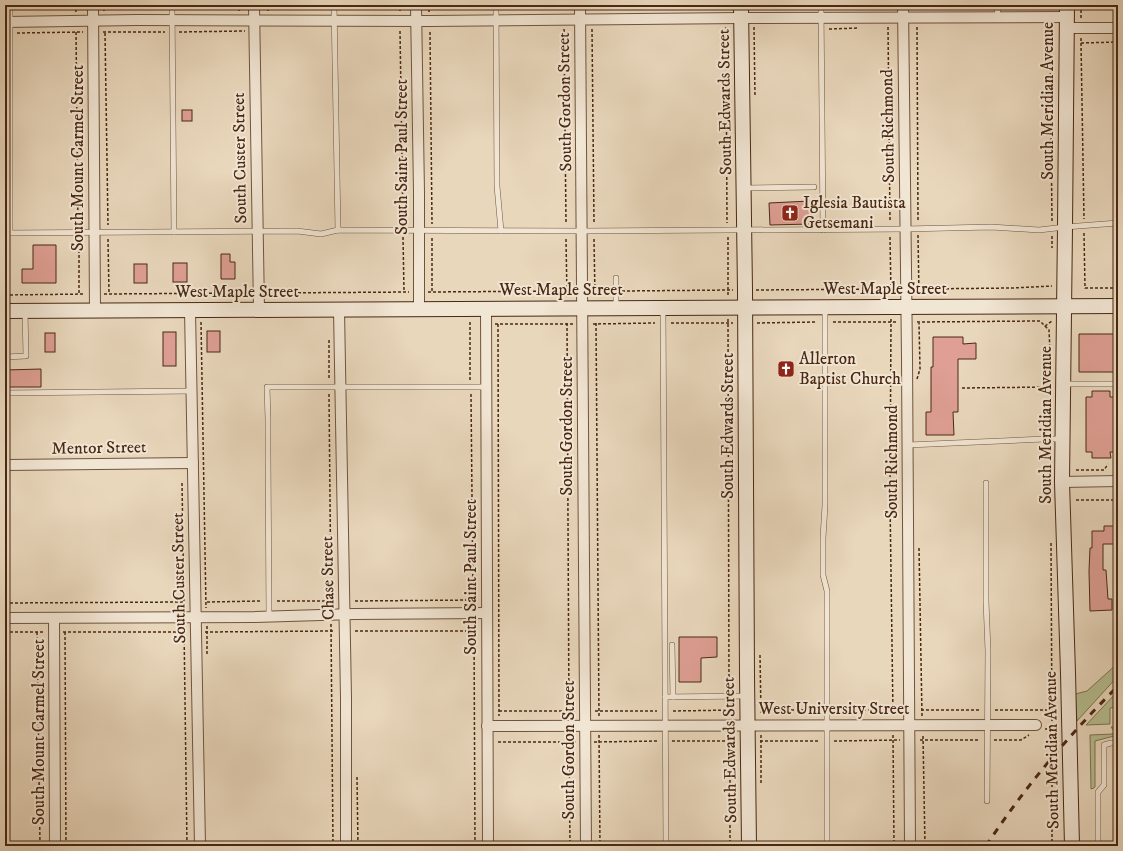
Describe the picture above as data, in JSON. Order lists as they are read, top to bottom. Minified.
{"streets":{"street":["South Meridian Avenue","South Gordon Street","South Edwards Street","South Richmond","South Saint Paul Street","South Mount Carmel Street","South Custer Street","West Maple Street","Mentor Street","Chase Street","West University Street"]},"crossings":[["South Meridian Avenue","West Maple Street"],["South Gordon Street","West Maple Street"],["South Gordon Street","West University Street"],["South Edwards Street","West Maple Street"],["South Edwards Street","West University Street"],["South Richmond","West Maple Street"],["South Richmond","West University Street"],["South Saint Paul Street","West Maple Street"],["South Saint Paul Street","West University Street"],["South Mount Carmel Street","West Maple Street"],["South Custer Street","West Maple Street"],["South Custer Street","Mentor Street"],["West Maple Street","Chase Street"]],"places":{"church":["Iglesia Bautista Getsemani","Allerton Baptist Church"]}}
